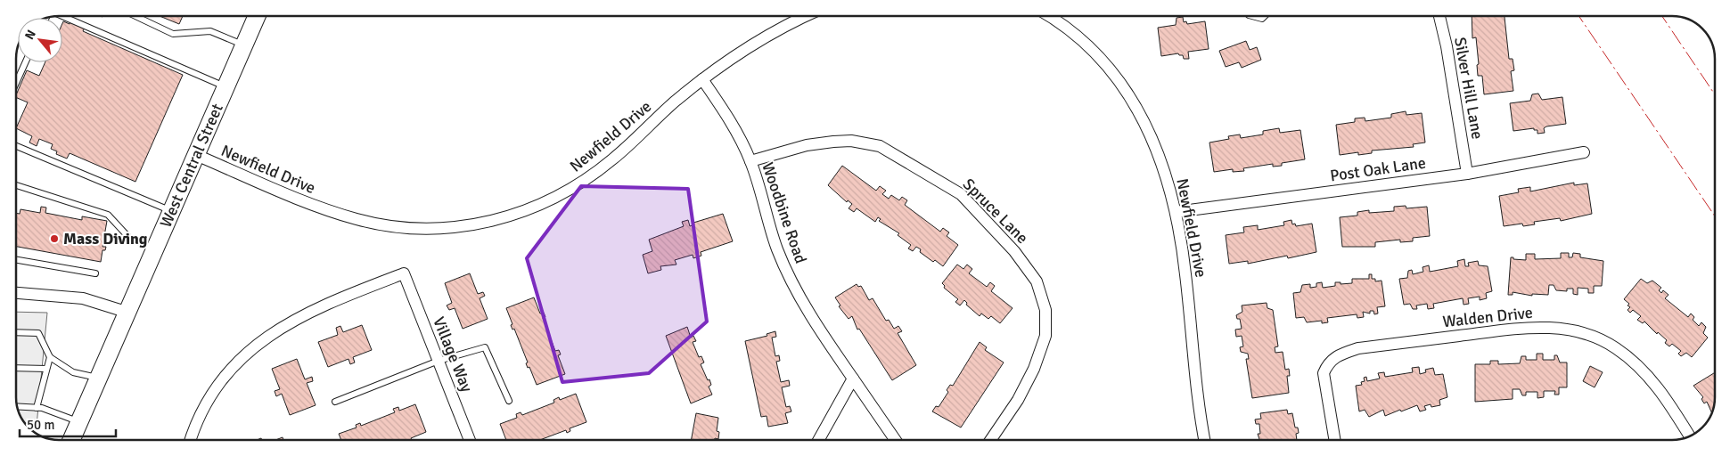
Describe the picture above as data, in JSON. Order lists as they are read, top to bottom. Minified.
{"streets":{"main road":["West Central Street"],"street":["Silver Hill Lane","Newfield Drive","Post Oak Lane","Spruce Lane","Woodbine Road","Walden Drive","Village Way"]},"crossings":[["Silver Hill Lane","Post Oak Lane"],["Newfield Drive","West Central Street"],["Newfield Drive","Post Oak Lane"],["Newfield Drive","Woodbine Road"],["Spruce Lane","Woodbine Road"]],"places":["Mass Diving"],"scale_bar":"50 m","north":"top left"}
